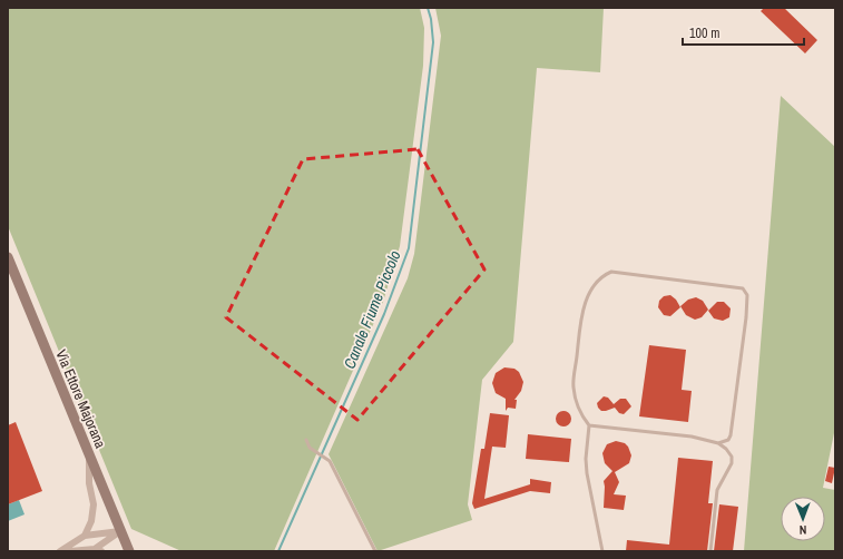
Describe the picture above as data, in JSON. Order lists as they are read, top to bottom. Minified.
{"streets":{"main road":["Via Ettore Majorana"]},"water":["Canale Fiume Piccolo"],"scale_bar":"100 m","north":"bottom"}
